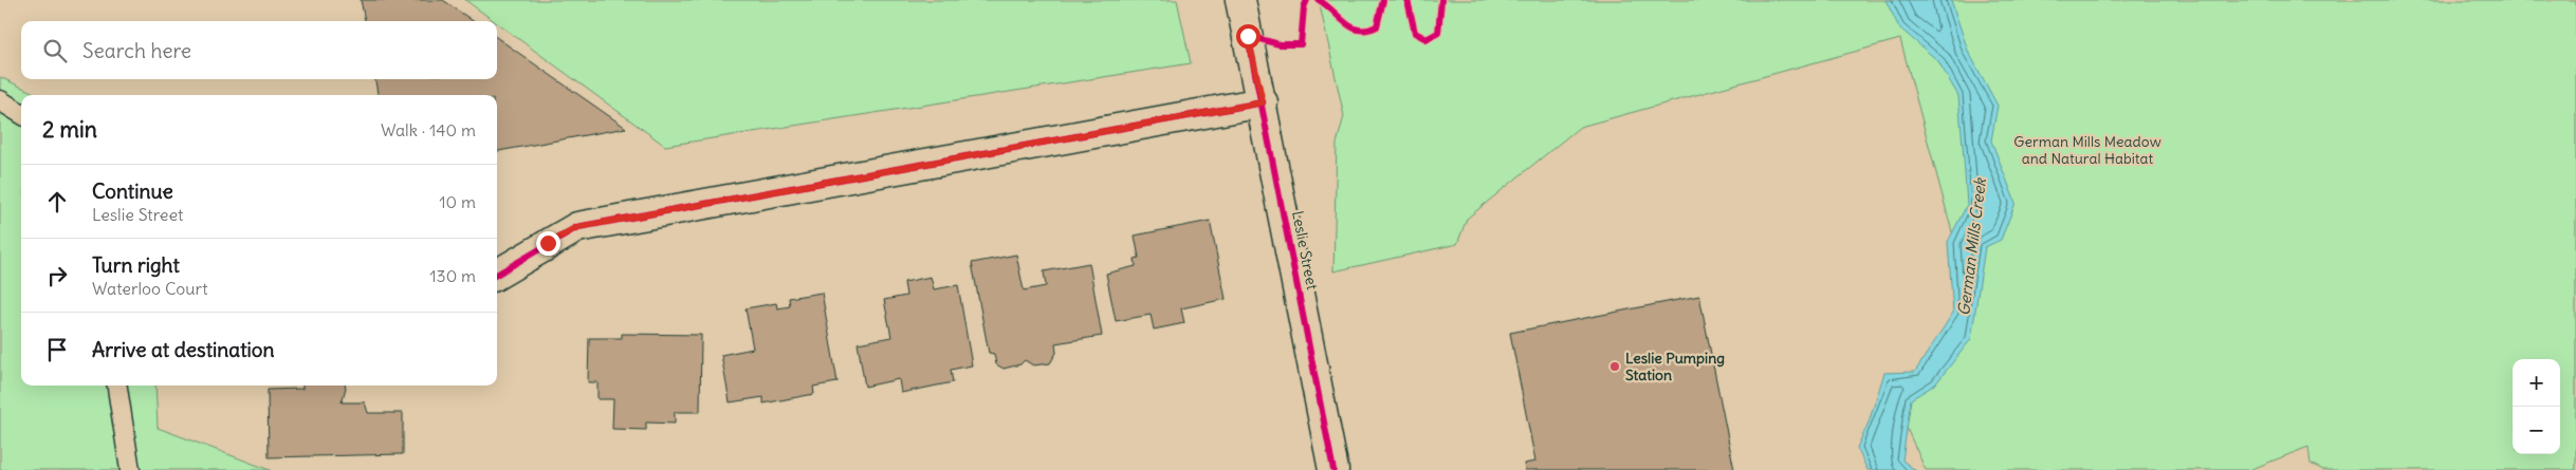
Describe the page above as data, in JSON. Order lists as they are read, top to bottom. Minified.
{"streets":{"street":["Leslie Street"]},"water":["German Mills Creek"],"parks":["German Mills Meadow and Natural Habitat"],"places":["Leslie Pumping Station"],"page":{"search":"Search here","heading":["2 min","Walk · 140 m"],"list":[["Continue","Leslie Street","10 m"],["Turn right","Waterloo Court","130 m"],"Arrive at destination"],"map_buttons":["+","−"]}}
